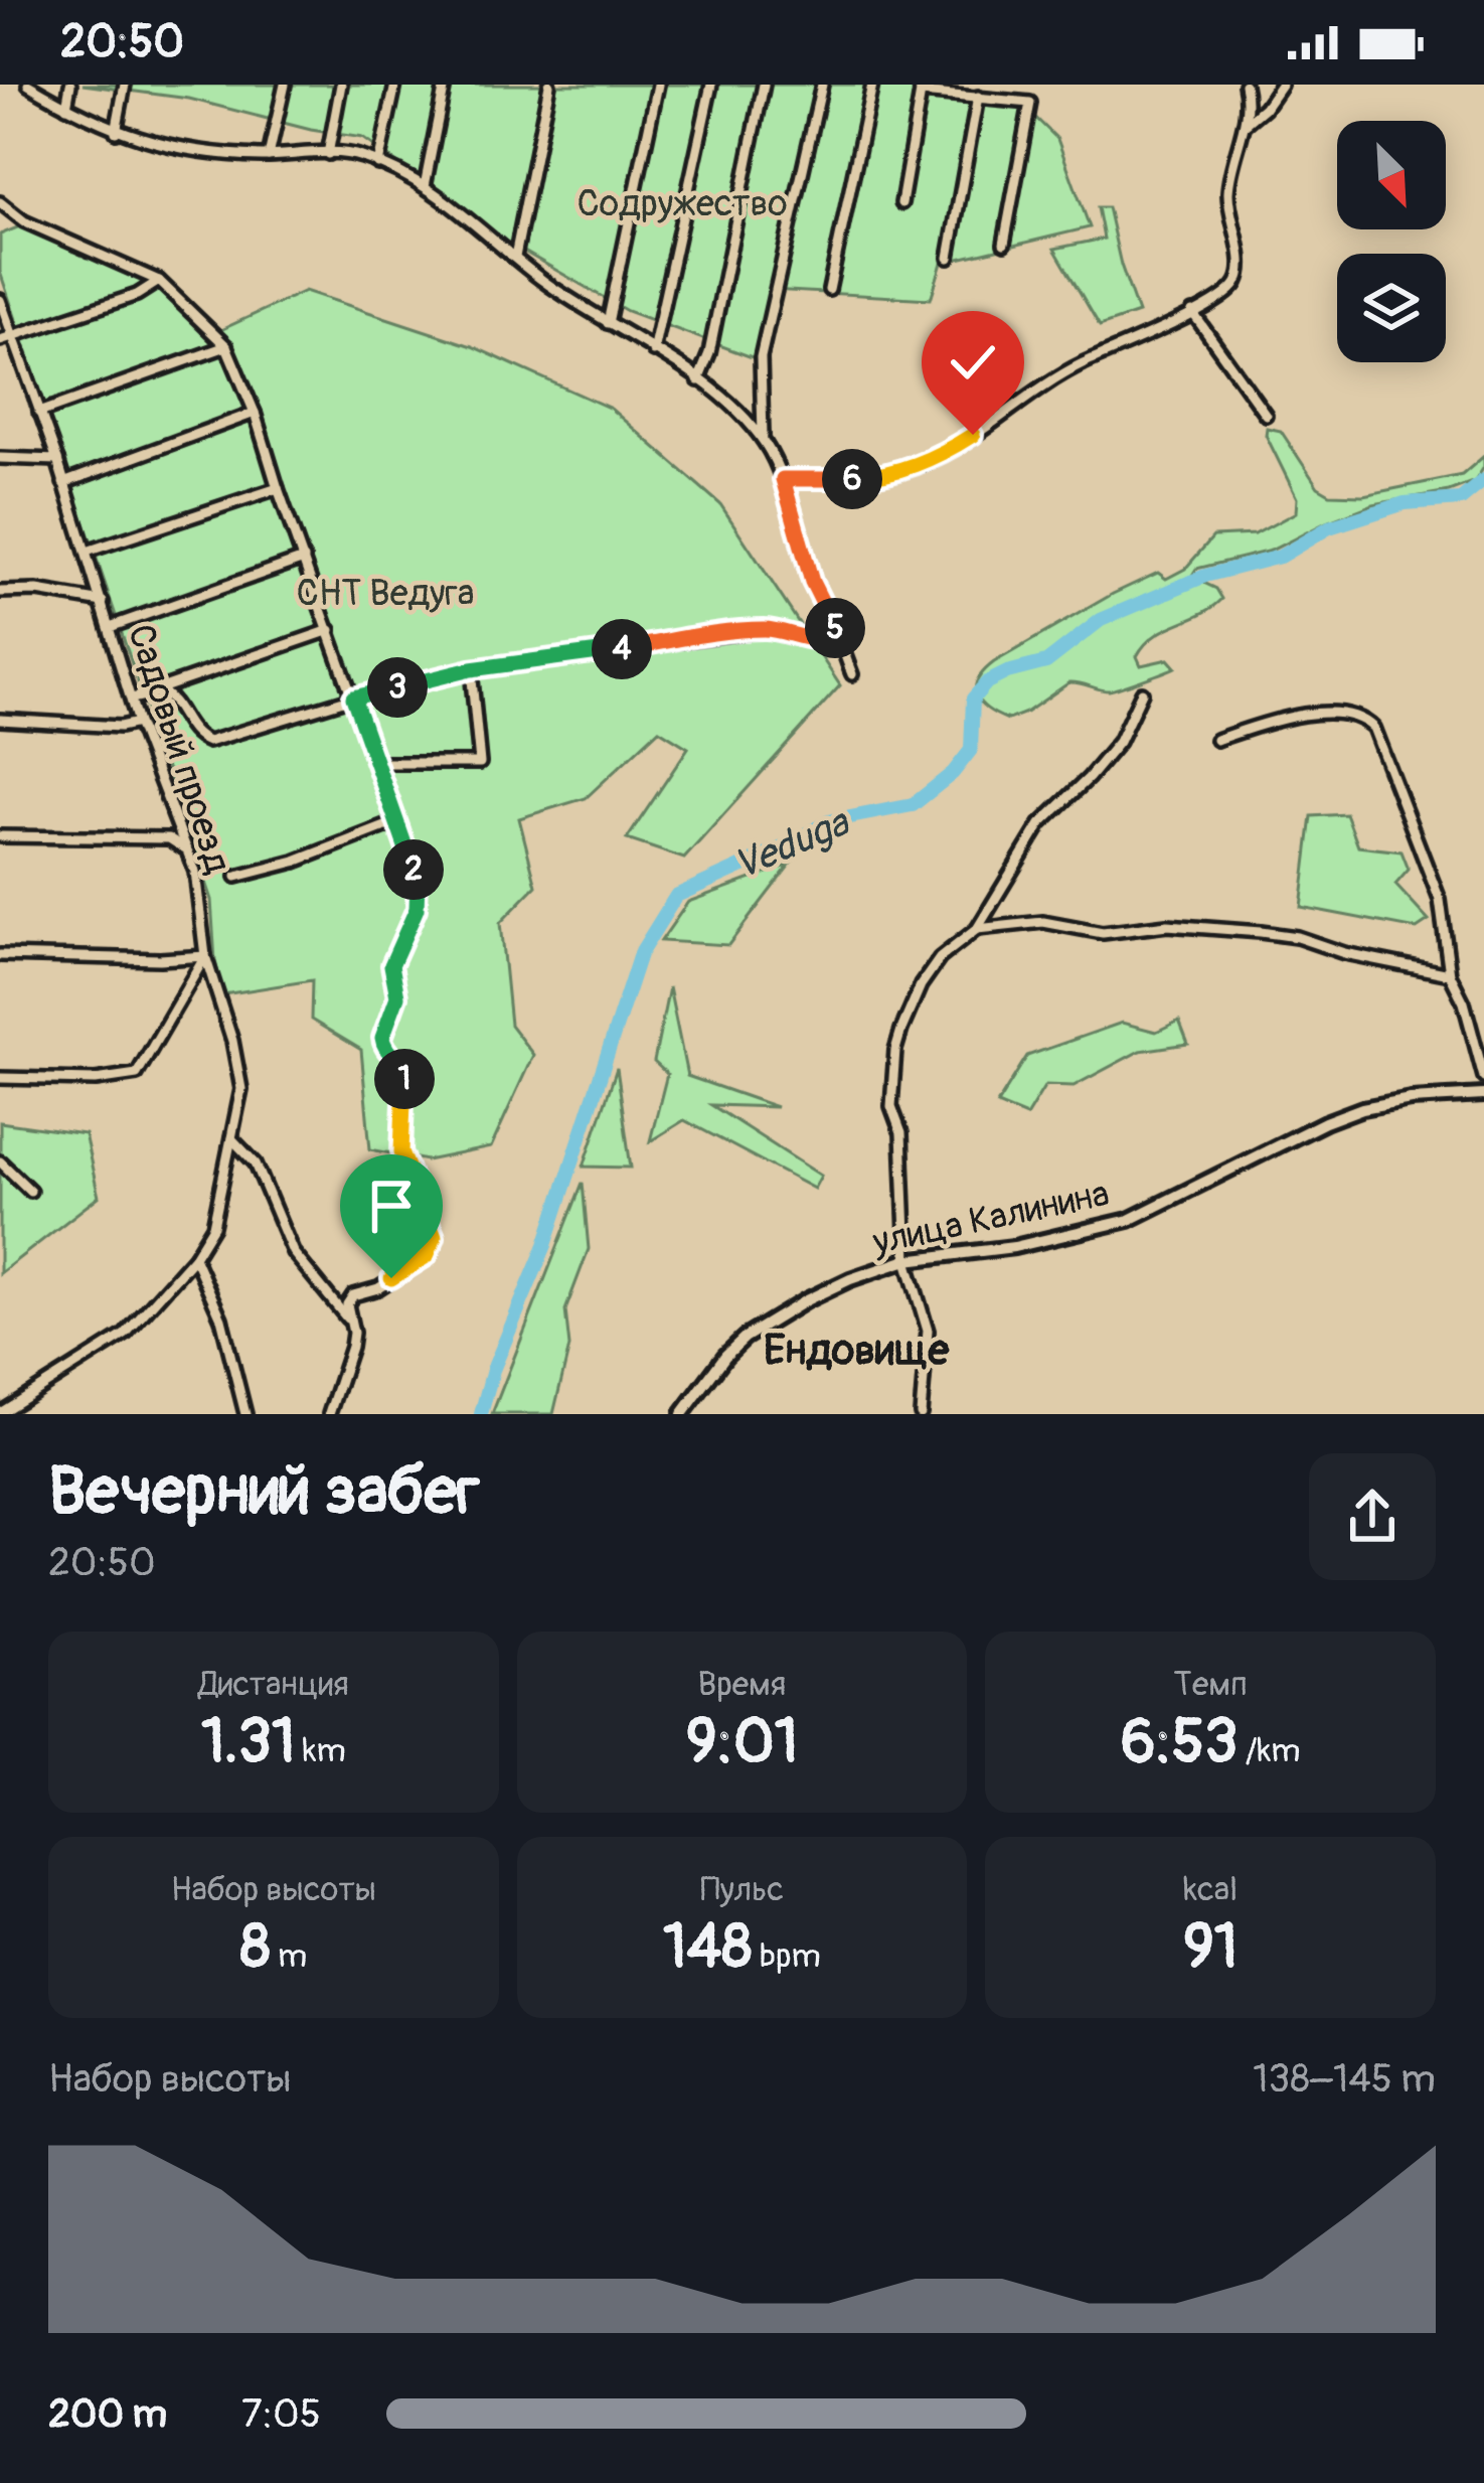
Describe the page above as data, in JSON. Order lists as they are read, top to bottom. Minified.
{"streets":{"street":["Садовый проезд","улица Калинина"]},"districts":["Ендовище"],"water":["Veduga"],"parks":["Содружество","СНТ Ведуга"],"north":"bottom right","page":{"status":"20:50","pins":["6","5","4","3","2","1"],"heading":["Вечерний забег","20:50"],"stats":[["Дистанция","1.31 km"],["Время","9:01"],["Темп","6:53 /km"],["Набор высоты","8 m"],["Пульс","148 bpm"],["kcal","91"]],"chart":["Набор высоты","138–145 m"],"list":[{"name":"200 m","note":"7:05"}]}}
